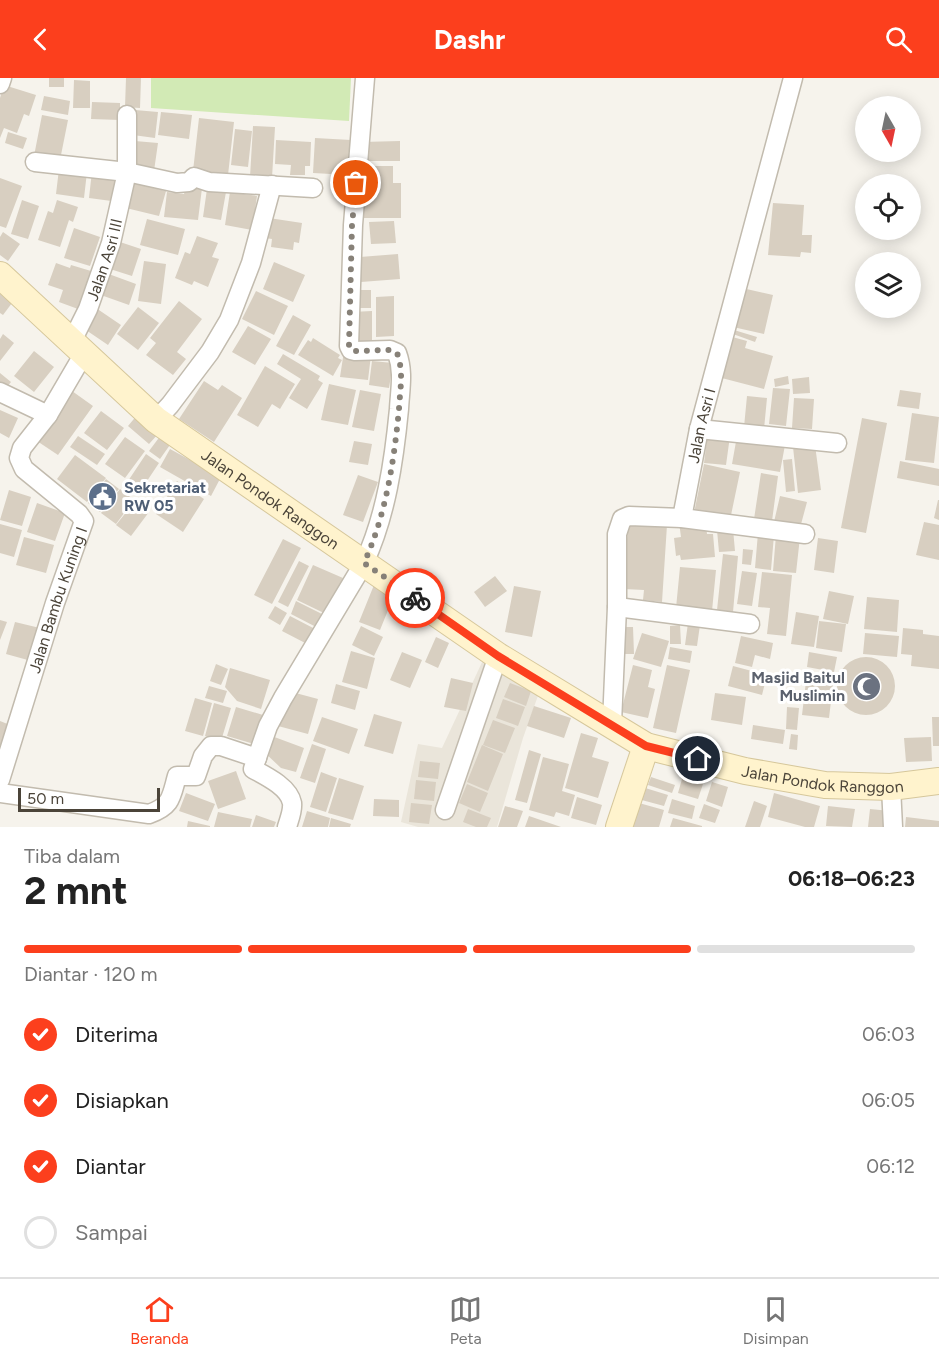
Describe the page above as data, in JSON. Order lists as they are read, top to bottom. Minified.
{"streets":{"street":["Jalan Asri III","Jalan Asri I","Jalan Pondok Ranggon","Jalan Bambu Kuning I"]},"crossings":[["Jalan Asri III","Jalan Pondok Ranggon"],["Jalan Asri III","Jalan Bambu Kuning I"],["Jalan Pondok Ranggon","Jalan Bambu Kuning I"]],"places":{"public building":["Sekretariat RW 05"],"mosque":["Masjid Baitul Muslimin"]},"scale_bar":"50 m","north":"bottom","page":{"header":"Dashr","scale":"50 m","heading":["2 mnt","Tiba dalam","06:18–06:23"],"bar":"Diantar · 120 m","list":[["Diterima","06:03"],["Disiapkan","06:05"],["Diantar","06:12"],"Sampai"],"tabs":["Beranda","Peta","Disimpan"]}}
